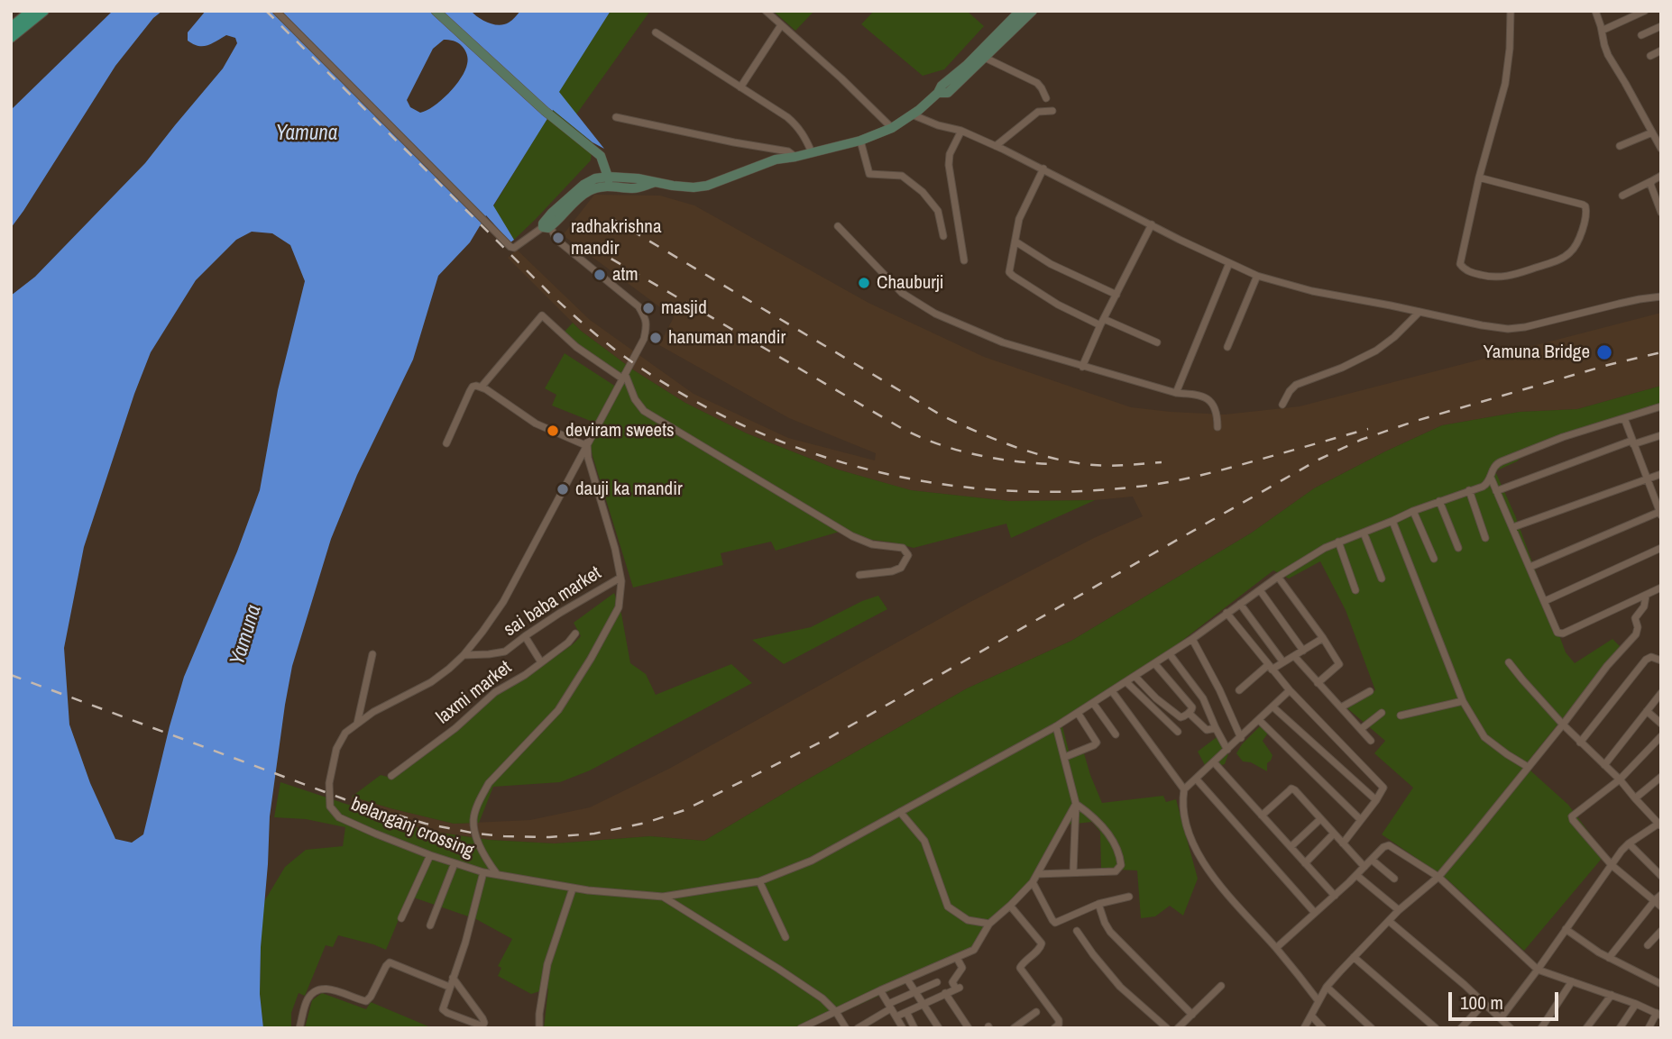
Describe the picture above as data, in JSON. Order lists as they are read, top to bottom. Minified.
{"streets":{"street":["sai baba market","laxmi market","belanganj crossing"]},"crossings":[["sai baba market","belanganj crossing"]],"water":["Yamuna"],"places":["radhakrishna mandir","atm","Chauburji","masjid","hanuman mandir","Yamuna Bridge","deviram sweets","dauji ka mandir"],"scale_bar":"100 m"}
